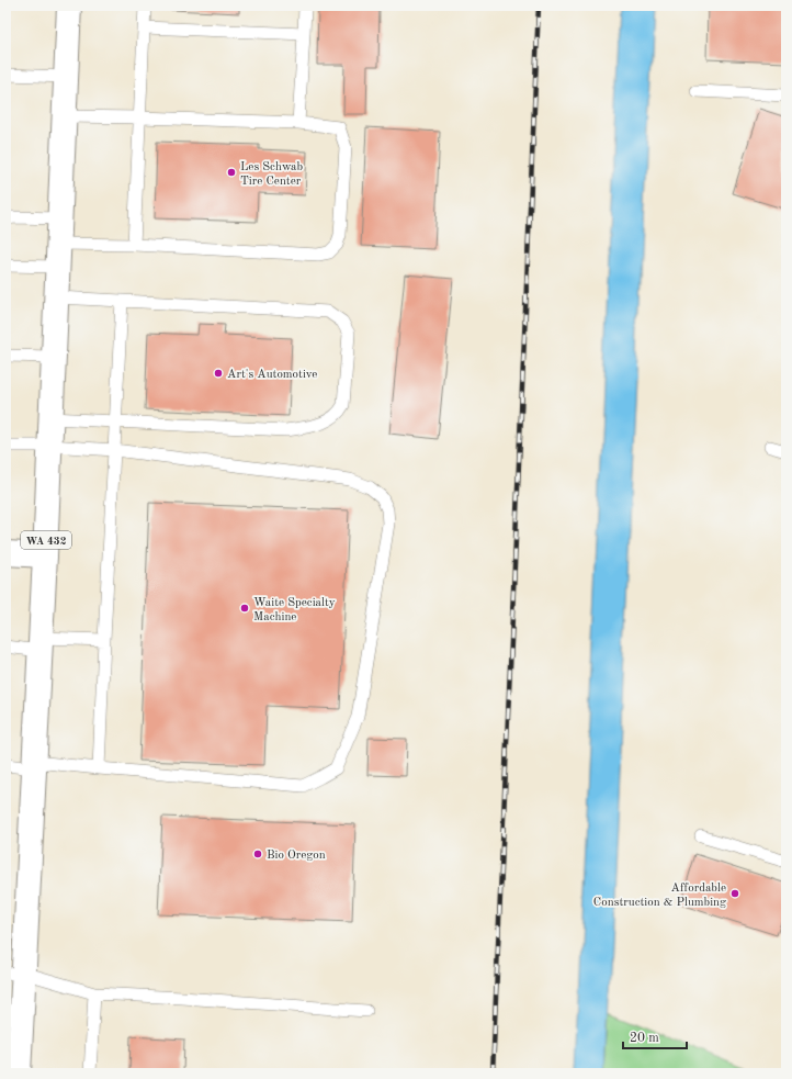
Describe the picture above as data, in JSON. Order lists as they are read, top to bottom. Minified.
{"streets":{"main road":["WA 432"]},"places":["Les Schwab Tire Center","Art's Automotive","Waite Specialty Machine","Bio Oregon","Affordable Construction & Plumbing"],"scale_bar":"20 m"}
